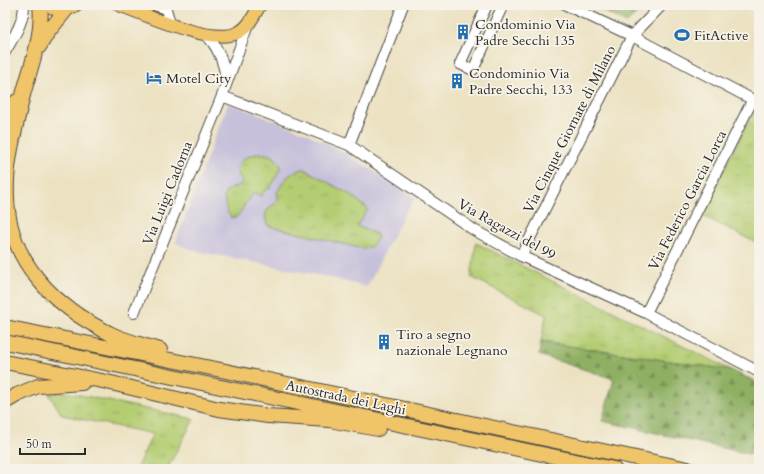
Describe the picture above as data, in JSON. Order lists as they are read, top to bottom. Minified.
{"streets":{"highway":["Autostrada dei Laghi"],"main road":["Via Luigi Cadorna"],"street":["Via Cinque Giornate di Milano","Via Federico Garcia Lorca","Via Ragazzi del 99"]},"crossings":[["Via Cinque Giornate di Milano","Via Ragazzi del 99"],["Via Luigi Cadorna","Via Ragazzi del 99"],["Via Federico Garcia Lorca","Via Ragazzi del 99"]],"places":{"building":["Condominio Via Padre Secchi 135","Condominio Via Padre Secchi, 133","Tiro a segno nazionale Legnano"],"sports":["FitActive"],"hotel":["Motel City"]},"scale_bar":"50 m"}
